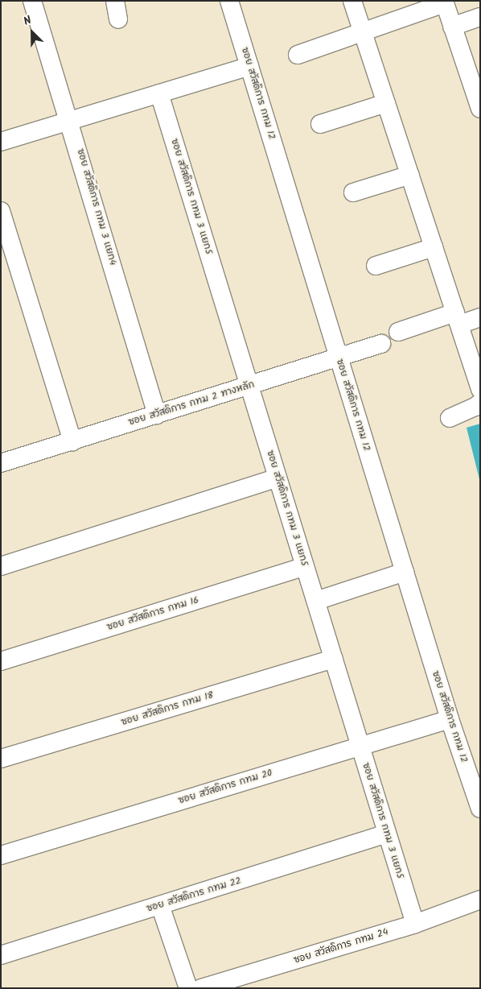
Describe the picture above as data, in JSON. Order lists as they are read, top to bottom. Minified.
{"streets":{"street":["ซอย สวัสดิการ กทม 12","ซอย สวัสดิการ กทม 3 แยก5","ซอย สวัสดิการ กทม 3 แยก4","ซอย สวัสดิการ กทม 2 ทางหลัก","ซอย สวัสดิการ กทม 16","ซอย สวัสดิการ กทม 18","ซอย สวัสดิการ กทม 20","ซอย สวัสดิการ กทม 22","ซอย สวัสดิการ กทม 24"]},"crossings":[["ซอย สวัสดิการ กทม 12","ซอย สวัสดิการ กทม 2 ทางหลัก"],["ซอย สวัสดิการ กทม 12","ซอย สวัสดิการ กทม 20"],["ซอย สวัสดิการ กทม 3 แยก5","ซอย สวัสดิการ กทม 2 ทางหลัก"],["ซอย สวัสดิการ กทม 3 แยก5","ซอย สวัสดิการ กทม 16"],["ซอย สวัสดิการ กทม 3 แยก5","ซอย สวัสดิการ กทม 18"],["ซอย สวัสดิการ กทม 3 แยก5","ซอย สวัสดิการ กทม 20"],["ซอย สวัสดิการ กทม 3 แยก5","ซอย สวัสดิการ กทม 22"],["ซอย สวัสดิการ กทม 3 แยก5","ซอย สวัสดิการ กทม 24"],["ซอย สวัสดิการ กทม 3 แยก4","ซอย สวัสดิการ กทม 2 ทางหลัก"]],"north":"top left"}
